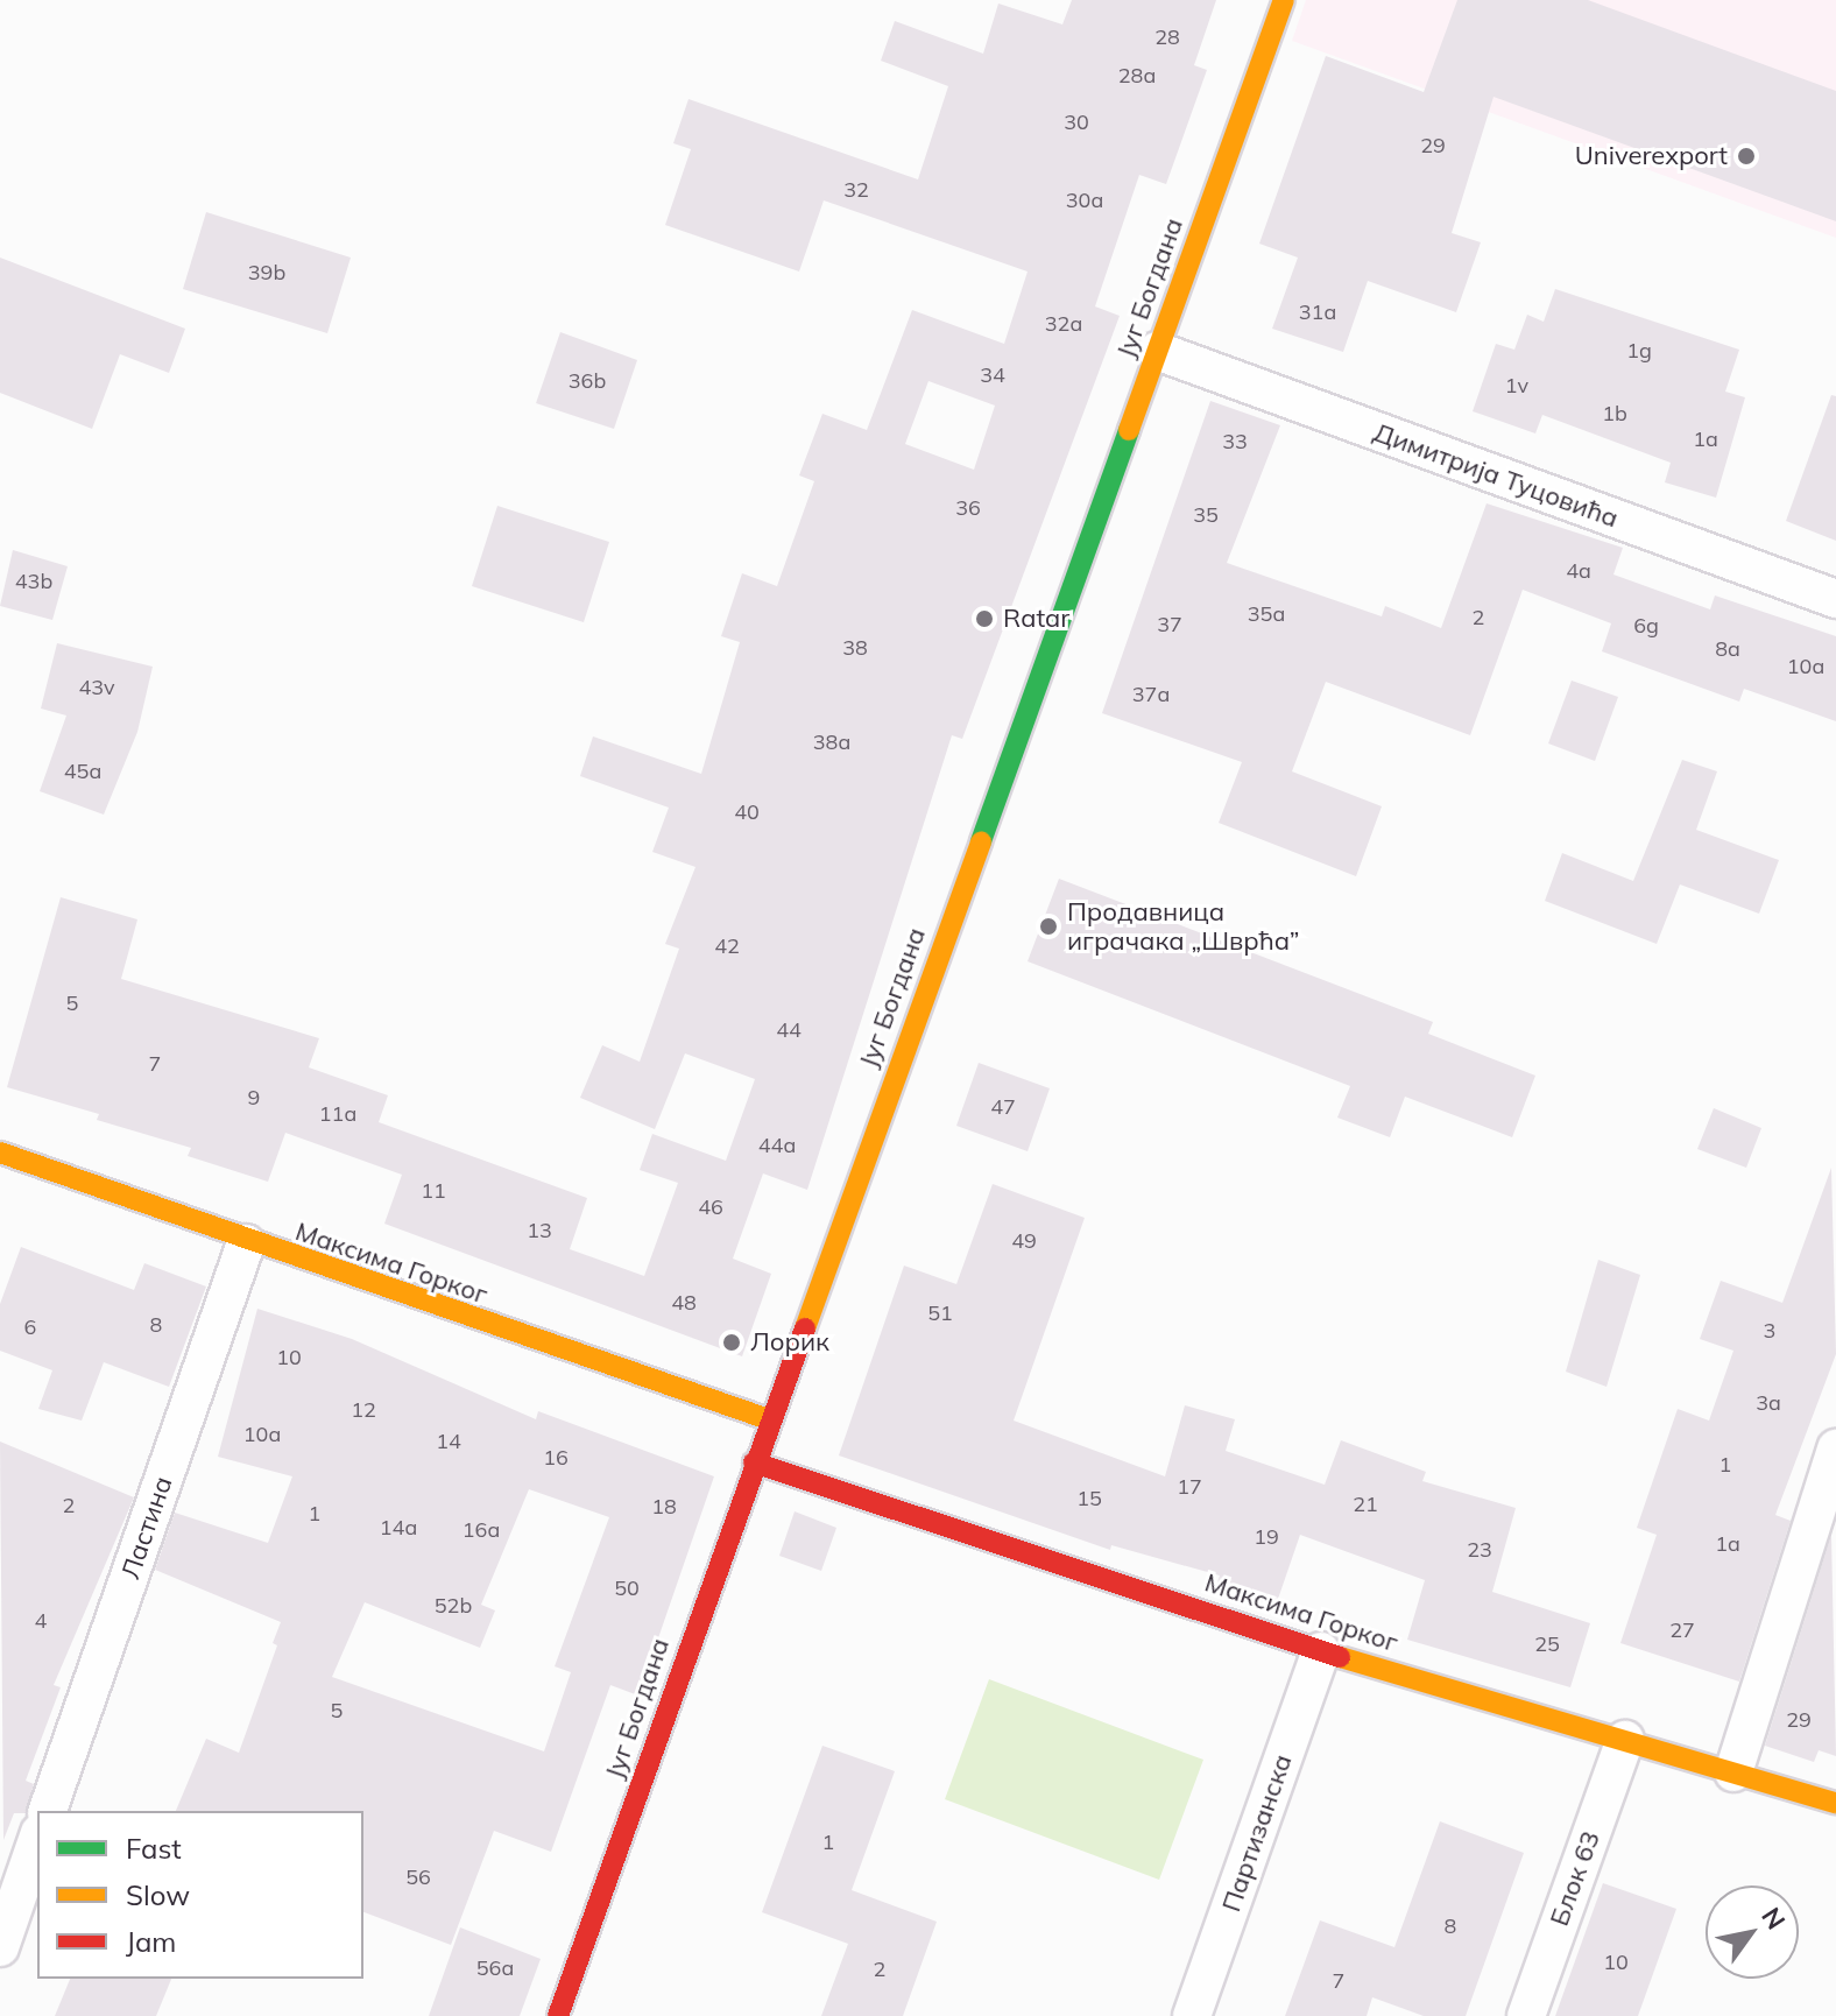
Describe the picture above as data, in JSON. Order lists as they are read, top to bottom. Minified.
{"streets":{"street":["Југ Богдана","Димитрија Туцовића","Максима Горког","Ластина","Партизанска","Блок 63"]},"crossings":[["Југ Богдана","Димитрија Туцовића"],["Југ Богдана","Максима Горког"],["Максима Горког","Ластина"],["Максима Горког","Партизанска"],["Максима Горког","Блок 63"]],"places":["Univerexport","Ratar","Продавница играчака „Шврћа”","Лорик"],"house_numbers":["28","28a","30","29","32","30a","39b","31a","32a","1g","34","36b","1v","1b","1a","33","36","35","4a","43b","35a","2","37","6g","38","8a","10a","43v","37a","38a","45a","40","42","5","44","7","9","47","11a","44a","11","46","13","49","48","51","8","6","3","10","3a","12","10a","14","16","1","17","15","21","2","18","1","14a","16a","19","1a","23","50","52b","4","27","25","5","29","1","56","8","10","56a","2","7"],"legend":["Fast","Slow","Jam"],"north":"top right"}
